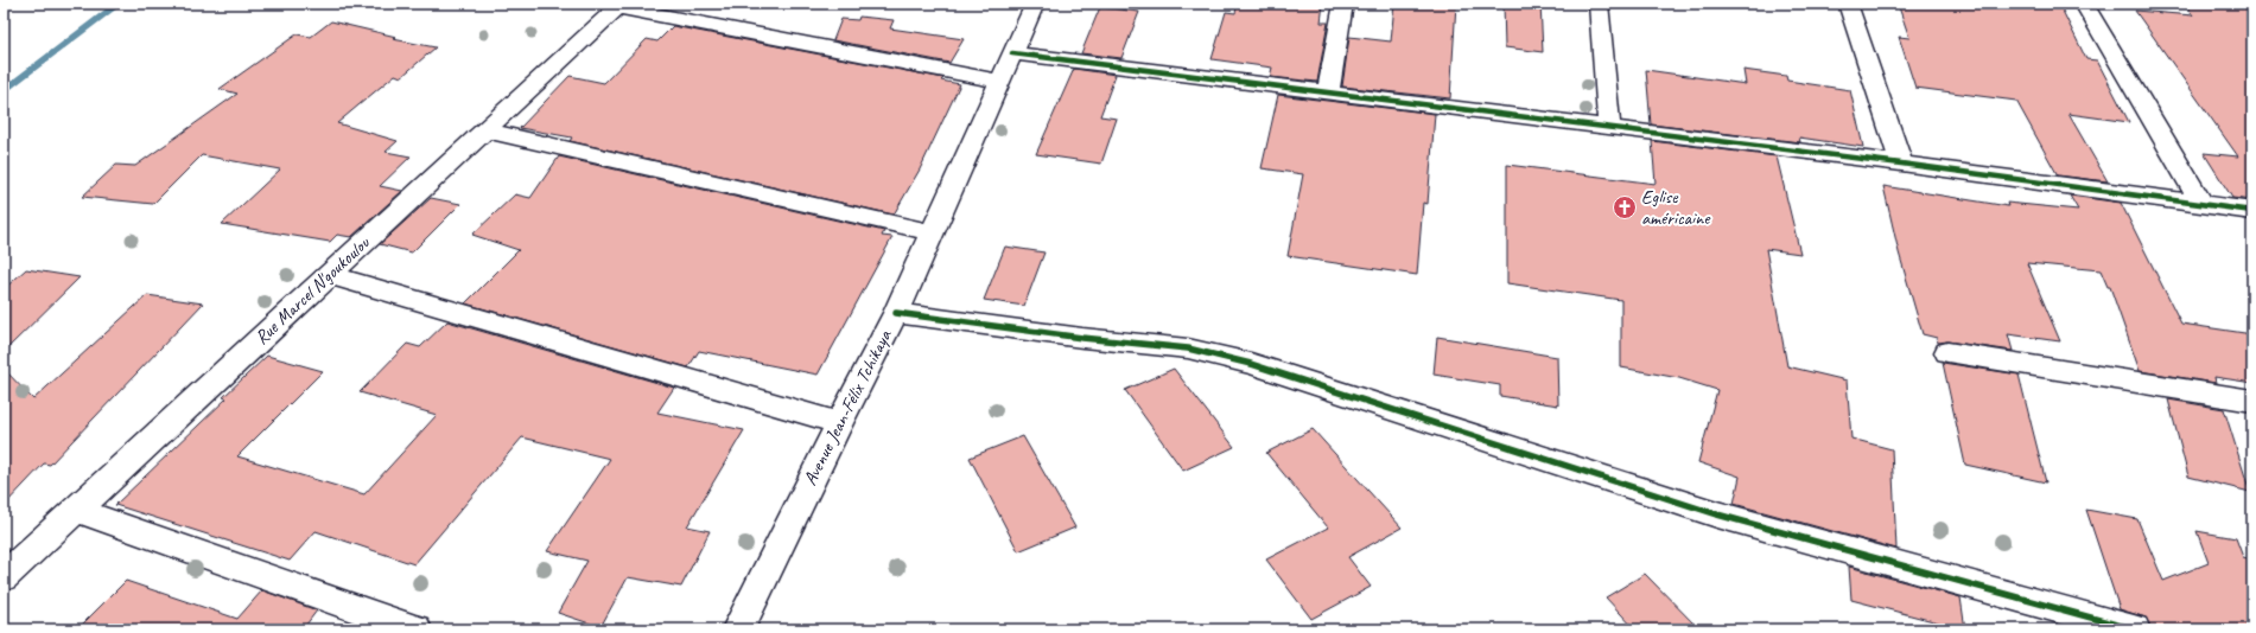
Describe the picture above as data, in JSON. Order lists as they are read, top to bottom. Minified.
{"streets":{"street":["Rue Marcel N'goukoulou","Avenue Jean-Félix Tchikaya"]},"places":{"church":["Eglise américaine"]}}
